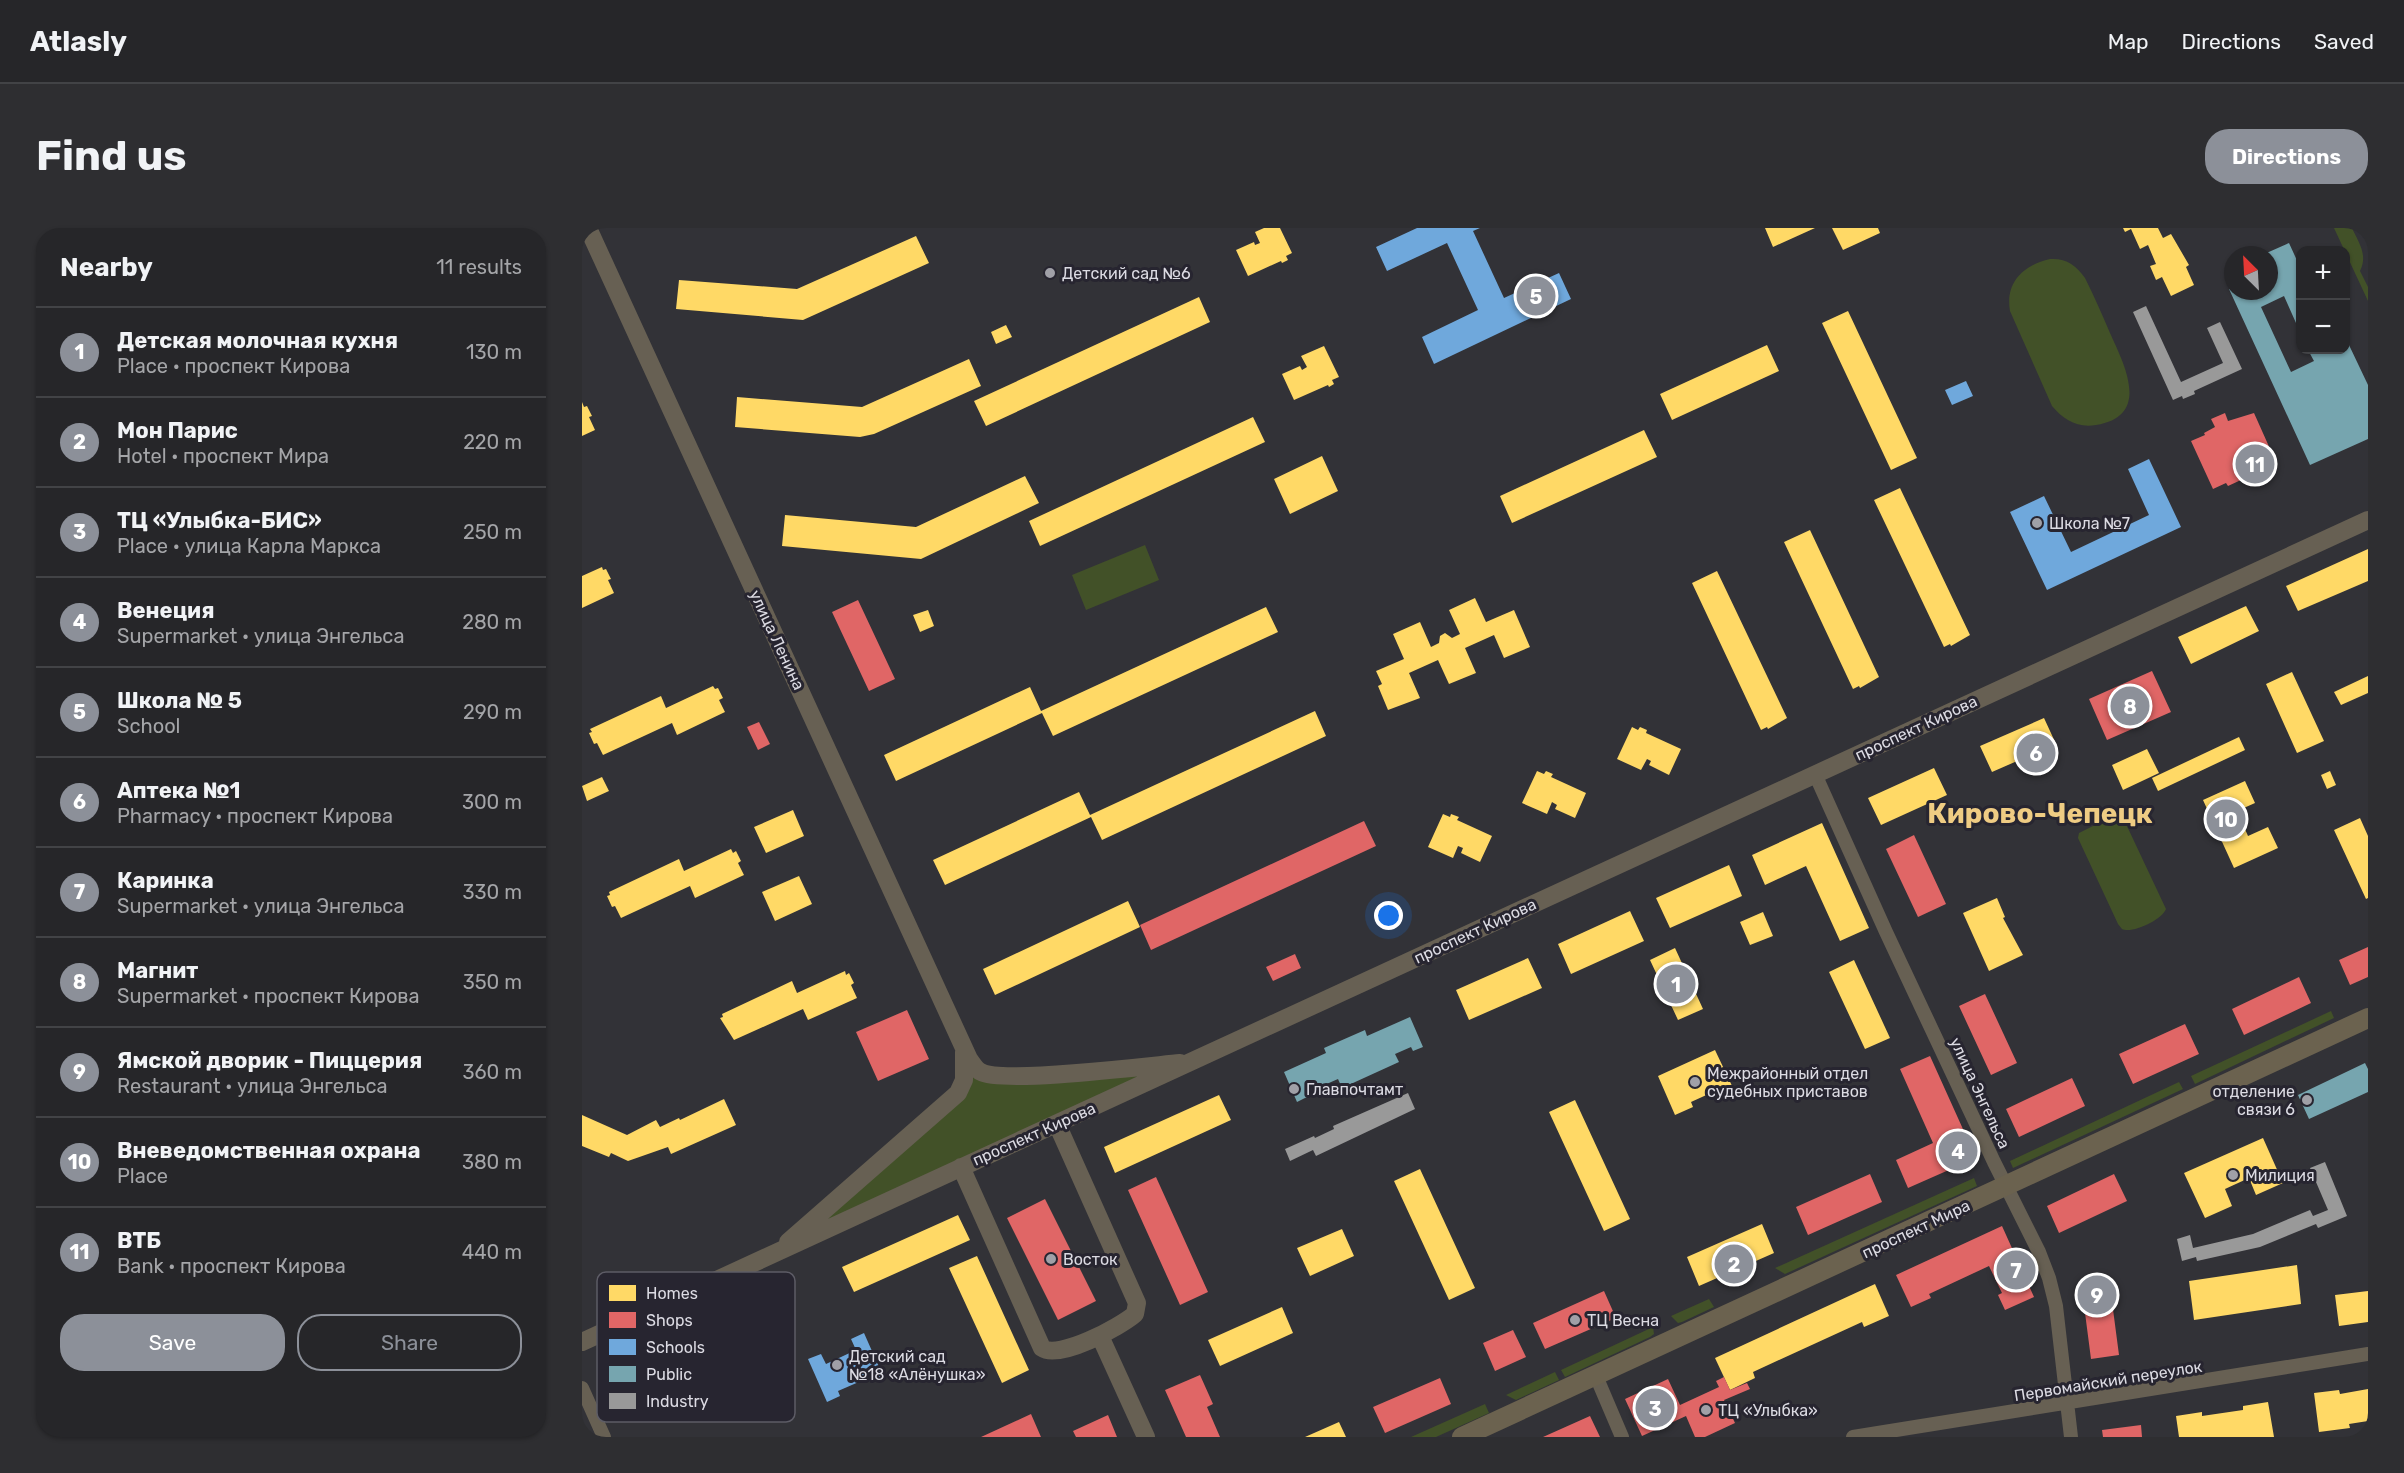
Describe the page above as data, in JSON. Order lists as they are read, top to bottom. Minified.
{"streets":{"main road":["проспект Мира"],"street":["улица Ленина","проспект Кирова","улица Энгельса","Первомайский переулок"]},"crossings":[["проспект Кирова","улица Энгельса"],["улица Энгельса","проспект Мира"],["улица Энгельса","Первомайский переулок"]],"districts":["Кирово-Чепецк"],"places":["Детский сад №6","Школа №7","Межрайонный отдел судебных приставов","Главпочтамт","отделение связи 6","Милиция","Восток","ТЦ Весна","Детский сад №18 «Алёнушка»","ТЦ «Улыбка»"],"legend":["Homes","Shops","Schools","Public","Industry"],"north":"top left","page":{"header":"Atlasly","nav":["Map","Directions","Saved"],"buttons":["Directions",["Save","Share"]],"title":"Find us","heading":["Nearby","11 results"],"map_buttons":["+","−"],"pins":["5","11","8","6","10","1","4","2","7","9","3"],"list":[{"mark":"1","name":"Детская молочная кухня","note":"Place · проспект Кирова","value":"130 m"},{"mark":"2","name":"Мон Парис","note":"Hotel · проспект Мира","value":"220 m"},{"mark":"3","name":"ТЦ «Улыбка-БИС»","note":"Place · улица Карла Маркса","value":"250 m"},{"mark":"4","name":"Венеция","note":"Supermarket · улица Энгельса","value":"280 m"},{"mark":"5","name":"Школа № 5","note":"School","value":"290 m"},{"mark":"6","name":"Аптека №1","note":"Pharmacy · проспект Кирова","value":"300 m"},{"mark":"7","name":"Каринка","note":"Supermarket · улица Энгельса","value":"330 m"},{"mark":"8","name":"Магнит","note":"Supermarket · проспект Кирова","value":"350 m"},{"mark":"9","name":"Ямской дворик - Пиццерия","note":"Restaurant · улица Энгельса","value":"360 m"},{"mark":"10","name":"Вневедомственная охрана","note":"Place","value":"380 m"},{"mark":"11","name":"ВТБ","note":"Bank · проспект Кирова","value":"440 m"}]}}
